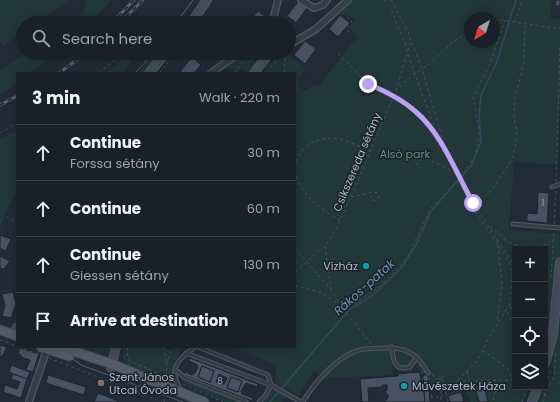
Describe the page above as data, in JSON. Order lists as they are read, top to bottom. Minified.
{"streets":{"path":["Csíkszereda sétány"]},"water":["Rákos-patak"],"parks":["Alsó park"],"places":["Vízház","Szent János Utcai Óvoda","Művészetek Háza"],"house_numbers":["1","8"],"north":"bottom left","page":{"search":"Search here","heading":["3 min","Walk · 220 m"],"list":[["Continue","Forssa sétány","30 m"],["Continue","60 m"],["Continue","Giessen sétány","130 m"],"Arrive at destination"],"map_buttons":["+","−"]}}
